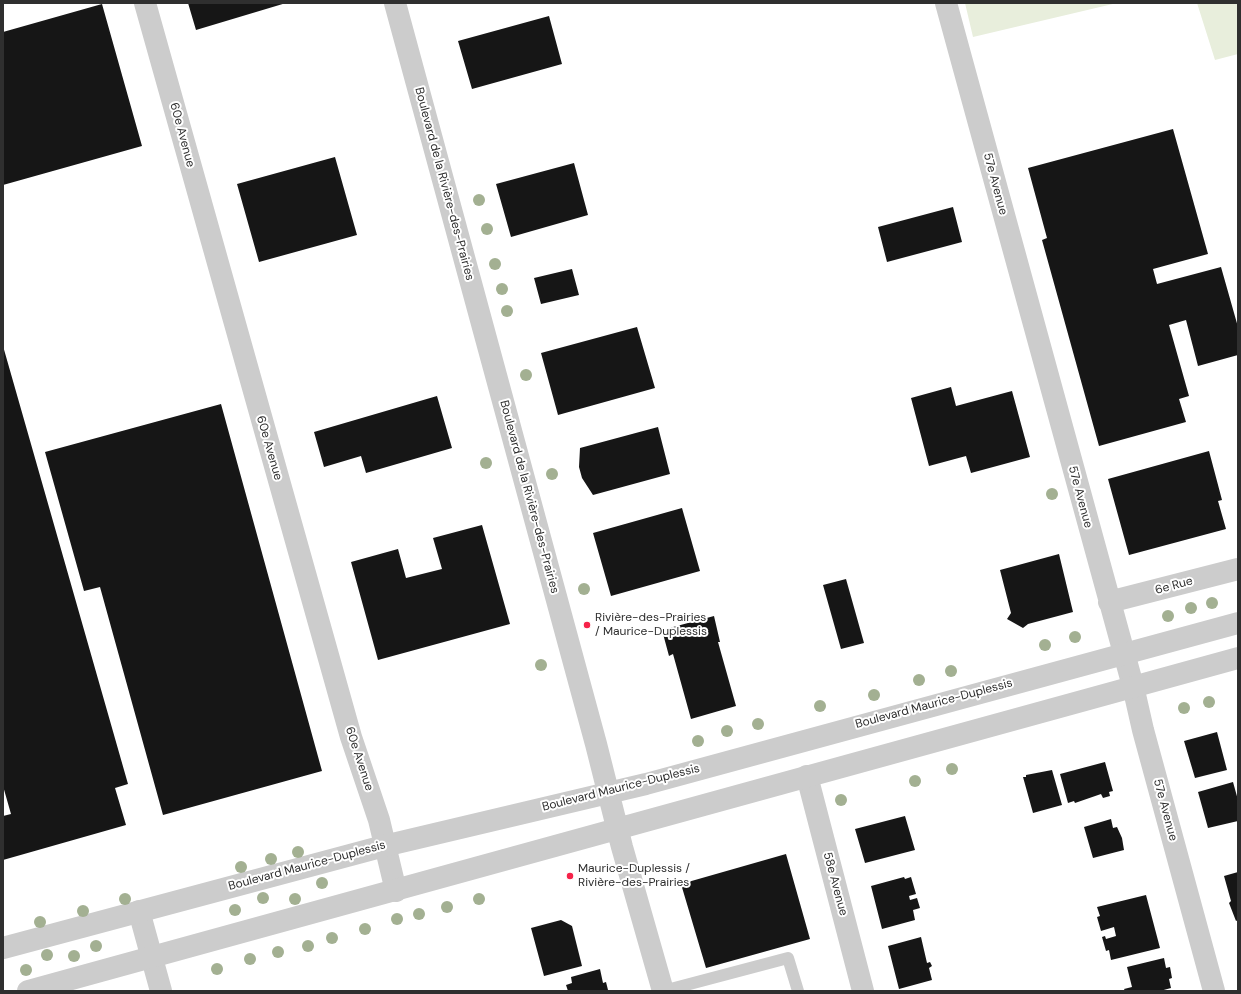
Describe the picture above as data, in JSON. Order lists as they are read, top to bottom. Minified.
{"streets":{"street":["60e Avenue","Boulevard de la Rivière-des-Prairies","57e Avenue","6e Rue","Boulevard Maurice-Duplessis","58e Avenue"]},"crossings":[["60e Avenue","Boulevard Maurice-Duplessis"],["Boulevard de la Rivière-des-Prairies","Boulevard Maurice-Duplessis"],["57e Avenue","6e Rue"],["57e Avenue","Boulevard Maurice-Duplessis"]],"places":["Rivière-des-Prairies / Maurice-Duplessis","Maurice-Duplessis / Rivière-des-Prairies"]}
